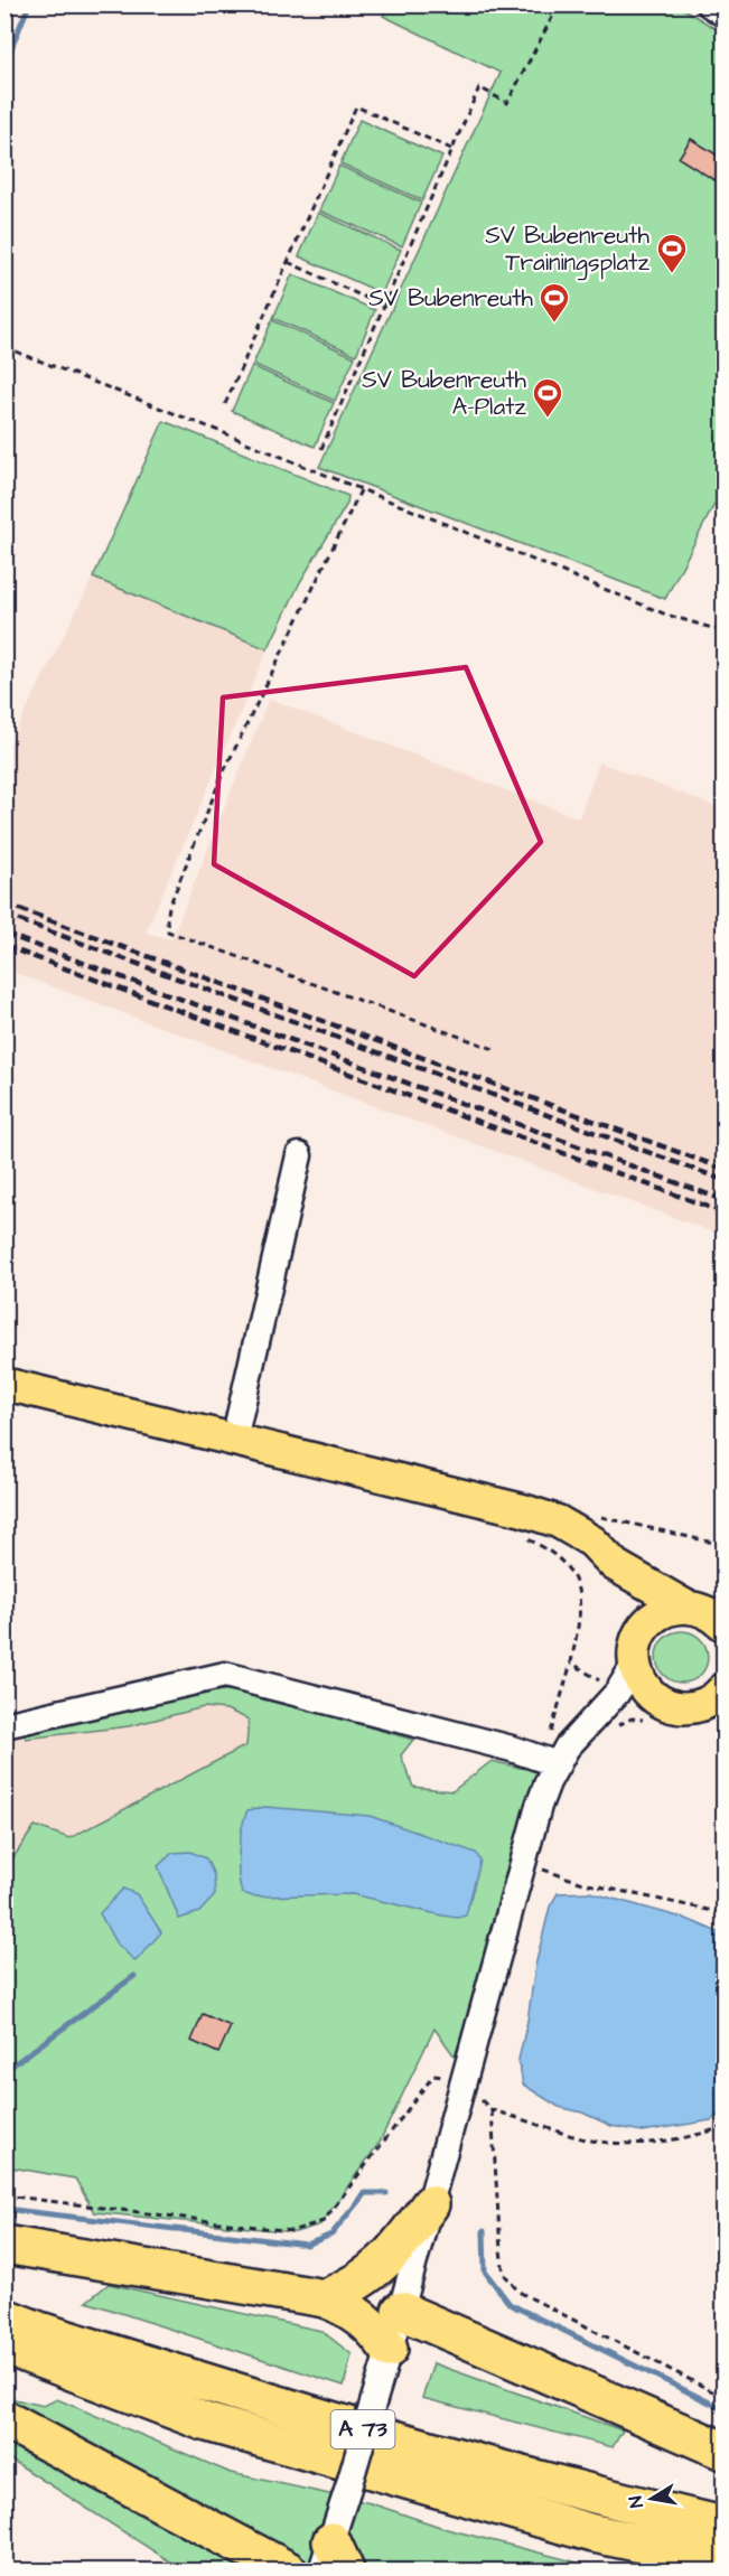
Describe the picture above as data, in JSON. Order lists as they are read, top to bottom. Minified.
{"streets":{"highway":["A 73"]},"places":{"sports":["SV Bubenreuth Trainingsplatz","SV Bubenreuth","SV Bubenreuth A-Platz"]},"north":"left"}
